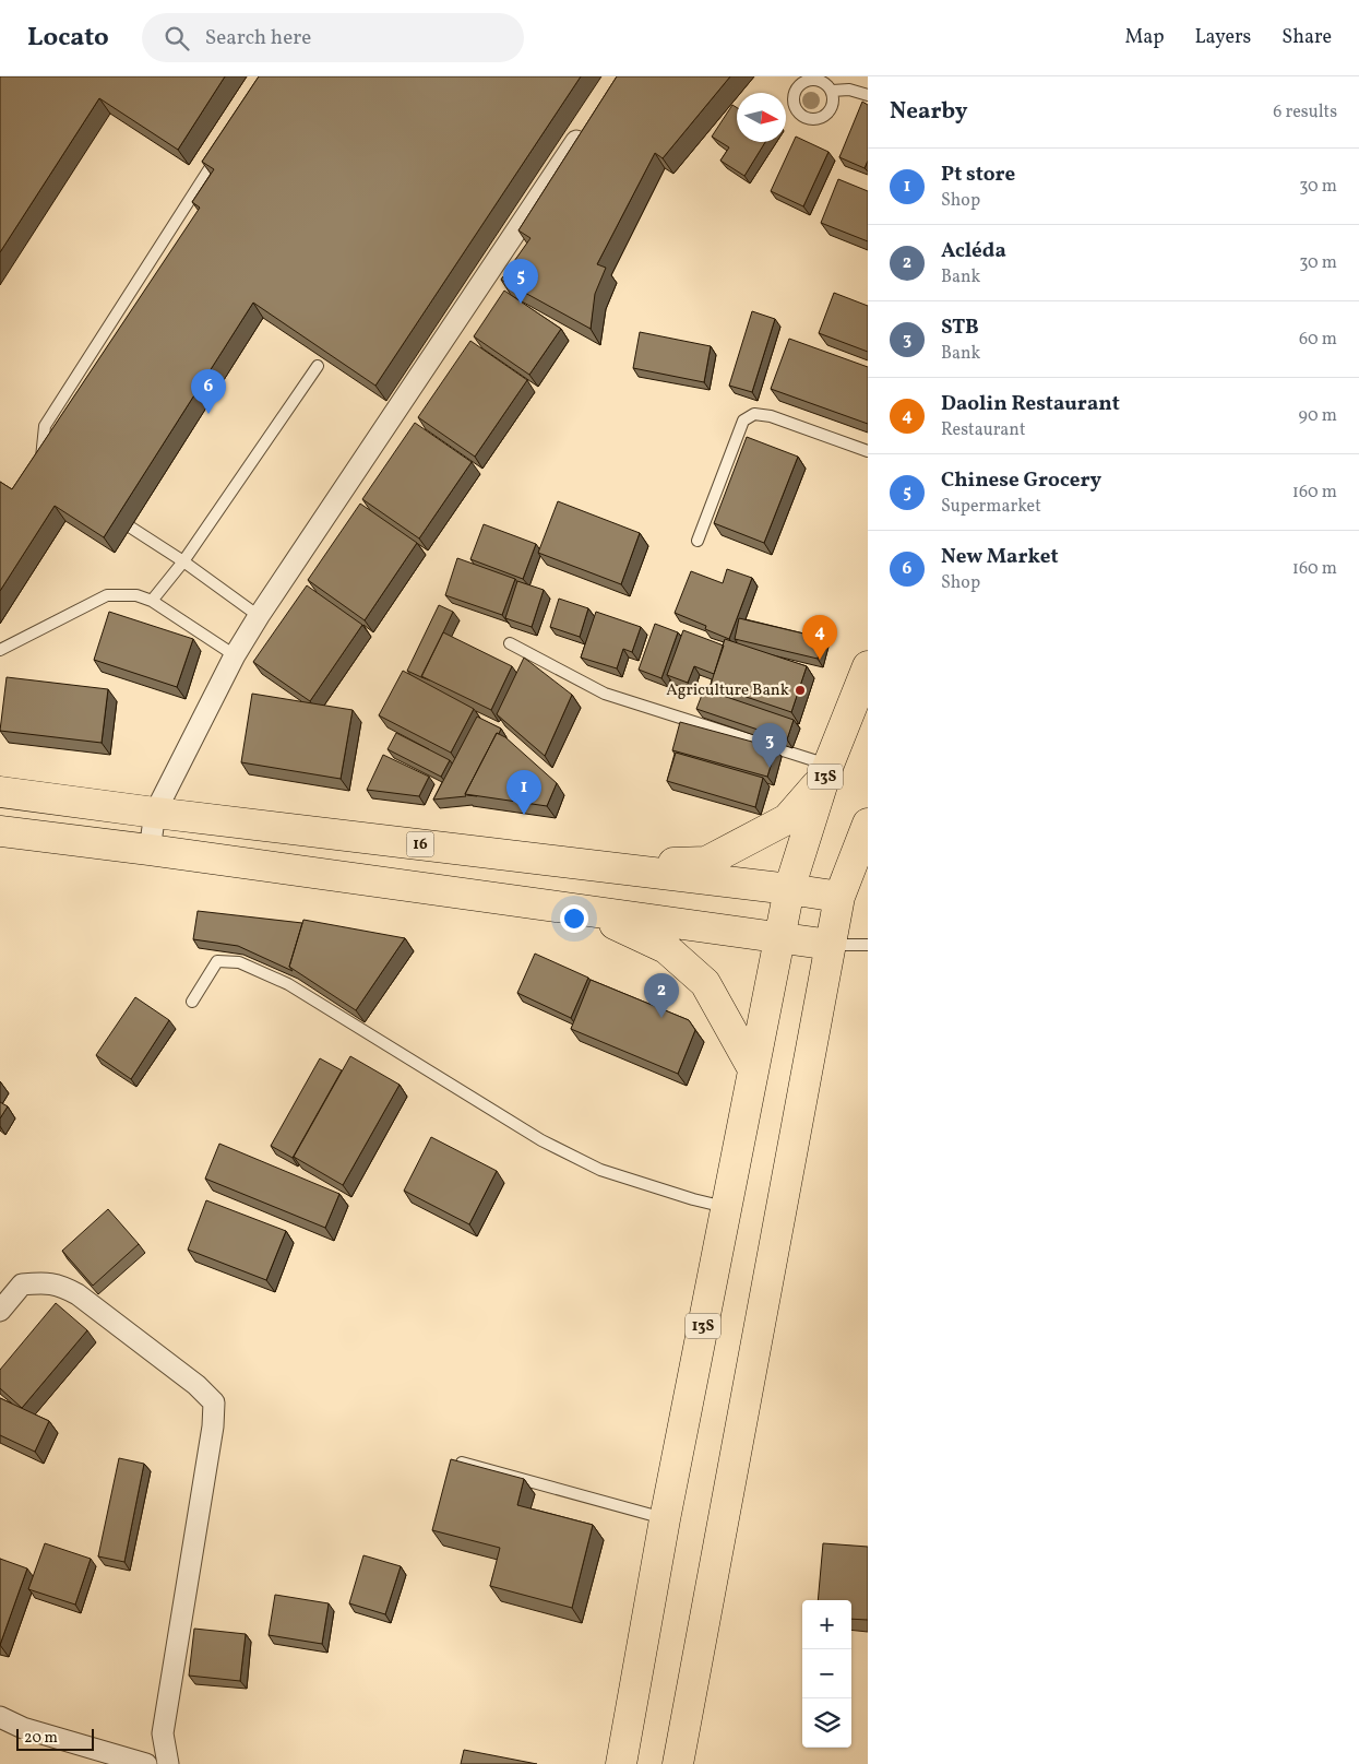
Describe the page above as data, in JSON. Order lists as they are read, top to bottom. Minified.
{"streets":{"highway":["13S","16"]},"crossings":[["13S","16"]],"places":["Agriculture Bank"],"scale_bar":"20 m","north":"right","page":{"header":"Locato","search":"Search here","nav":["Map","Layers","Share"],"heading":["Nearby","6 results"],"list":[{"mark":"1","name":"Pt store","note":"Shop","value":"30 m"},{"mark":"2","name":"Acléda","note":"Bank","value":"30 m"},{"mark":"3","name":"STB","note":"Bank","value":"60 m"},{"mark":"4","name":"Daolin Restaurant","note":"Restaurant","value":"90 m"},{"mark":"5","name":"Chinese Grocery","note":"Supermarket","value":"160 m"},{"mark":"6","name":"New Market","note":"Shop","value":"160 m"}],"pins":["5","6","4","3","1","2"],"map_buttons":["+","−"],"scale":"20 m"}}
